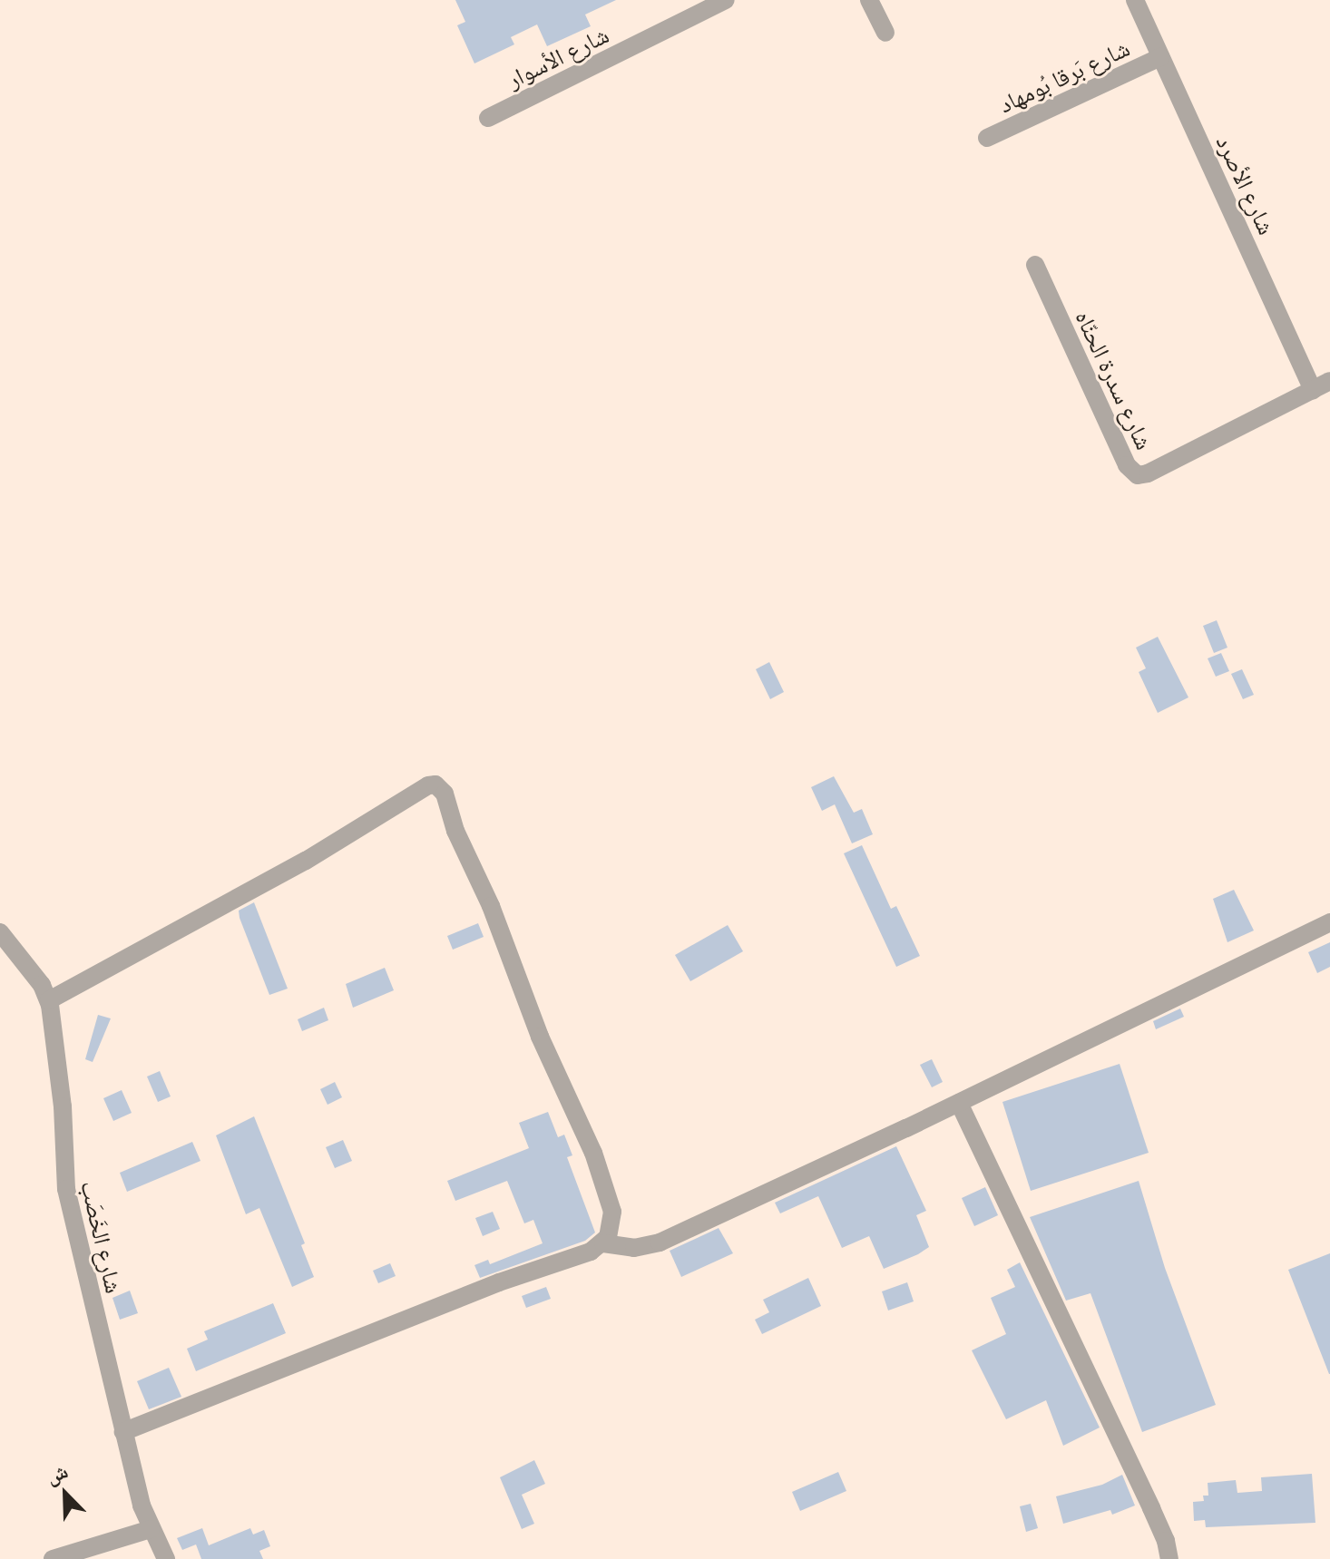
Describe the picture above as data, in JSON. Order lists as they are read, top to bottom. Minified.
{"streets":{"street":["شارع الأسوار","شارع بَرقا بُومهاد","شارع الأصرد","شارع سدرة الحنّاه","شارع الخَصَب"]},"crossings":[["شارع بَرقا بُومهاد","شارع الأصرد"],["شارع الأصرد","شارع سدرة الحنّاه"]],"north":"top left"}
